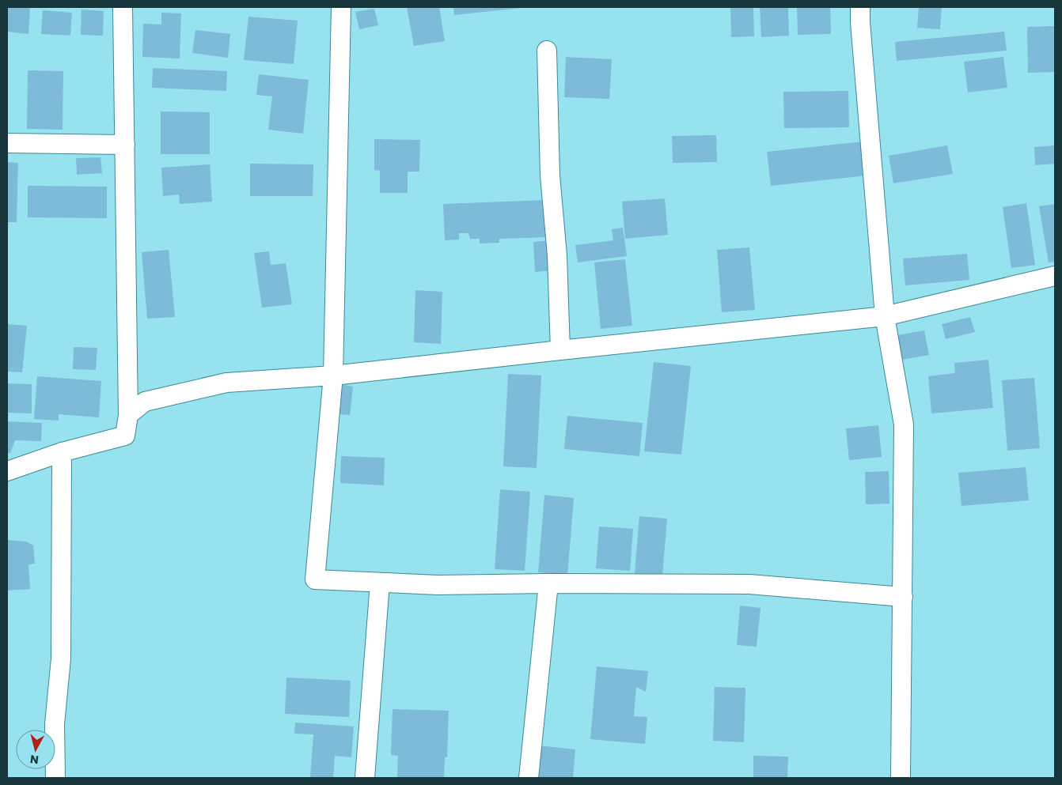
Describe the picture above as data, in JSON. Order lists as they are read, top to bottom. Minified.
{"north":"bottom"}
